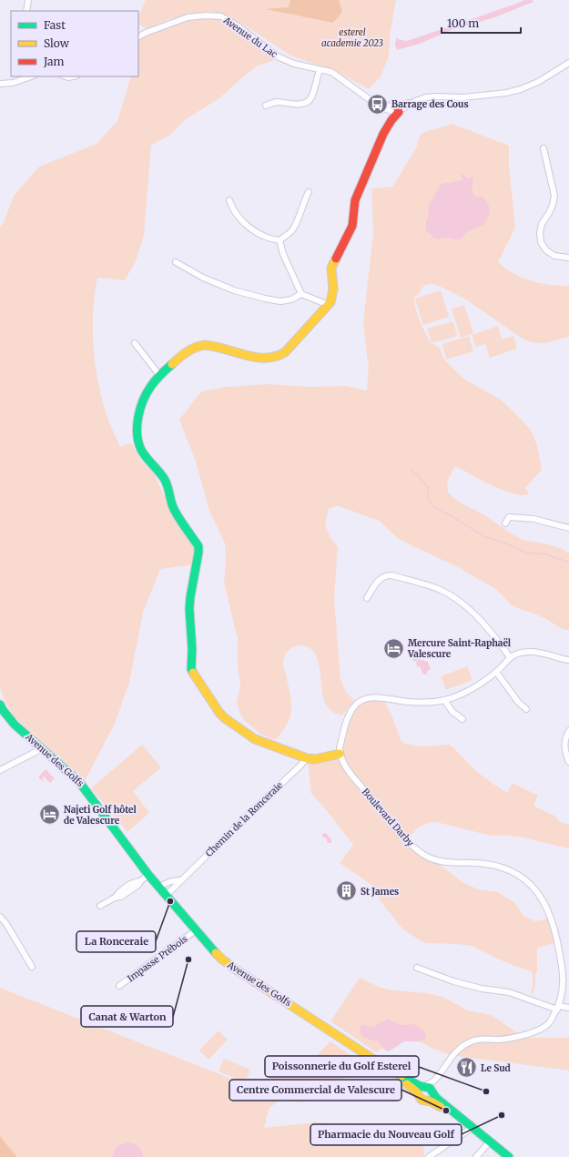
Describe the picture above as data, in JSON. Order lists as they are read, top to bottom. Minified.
{"streets":{"street":["Avenue du Lac","Avenue des Golfs","Boulevard Darby","Chemin de la Ronceraie","Impasse Prébois"]},"crossings":[["Avenue des Golfs","Boulevard Darby"],["Avenue des Golfs","Chemin de la Ronceraie"],["Avenue des Golfs","Impasse Prébois"]],"parks":["esterel academie 2023"],"places":{"bus stop":["Barrage des Cous"],"hotel":["Mercure Saint-Raphaël Valescure","Najeti Golf hôtel de Valescure"],"building":["St James"],"other":["La Ronceraie","Canat & Warton","Poissonnerie du Golf Esterel","Centre Commercial de Valescure","Pharmacie du Nouveau Golf"],"restaurant":["Le Sud"]},"legend":["Fast","Slow","Jam"],"scale_bar":"100 m"}
